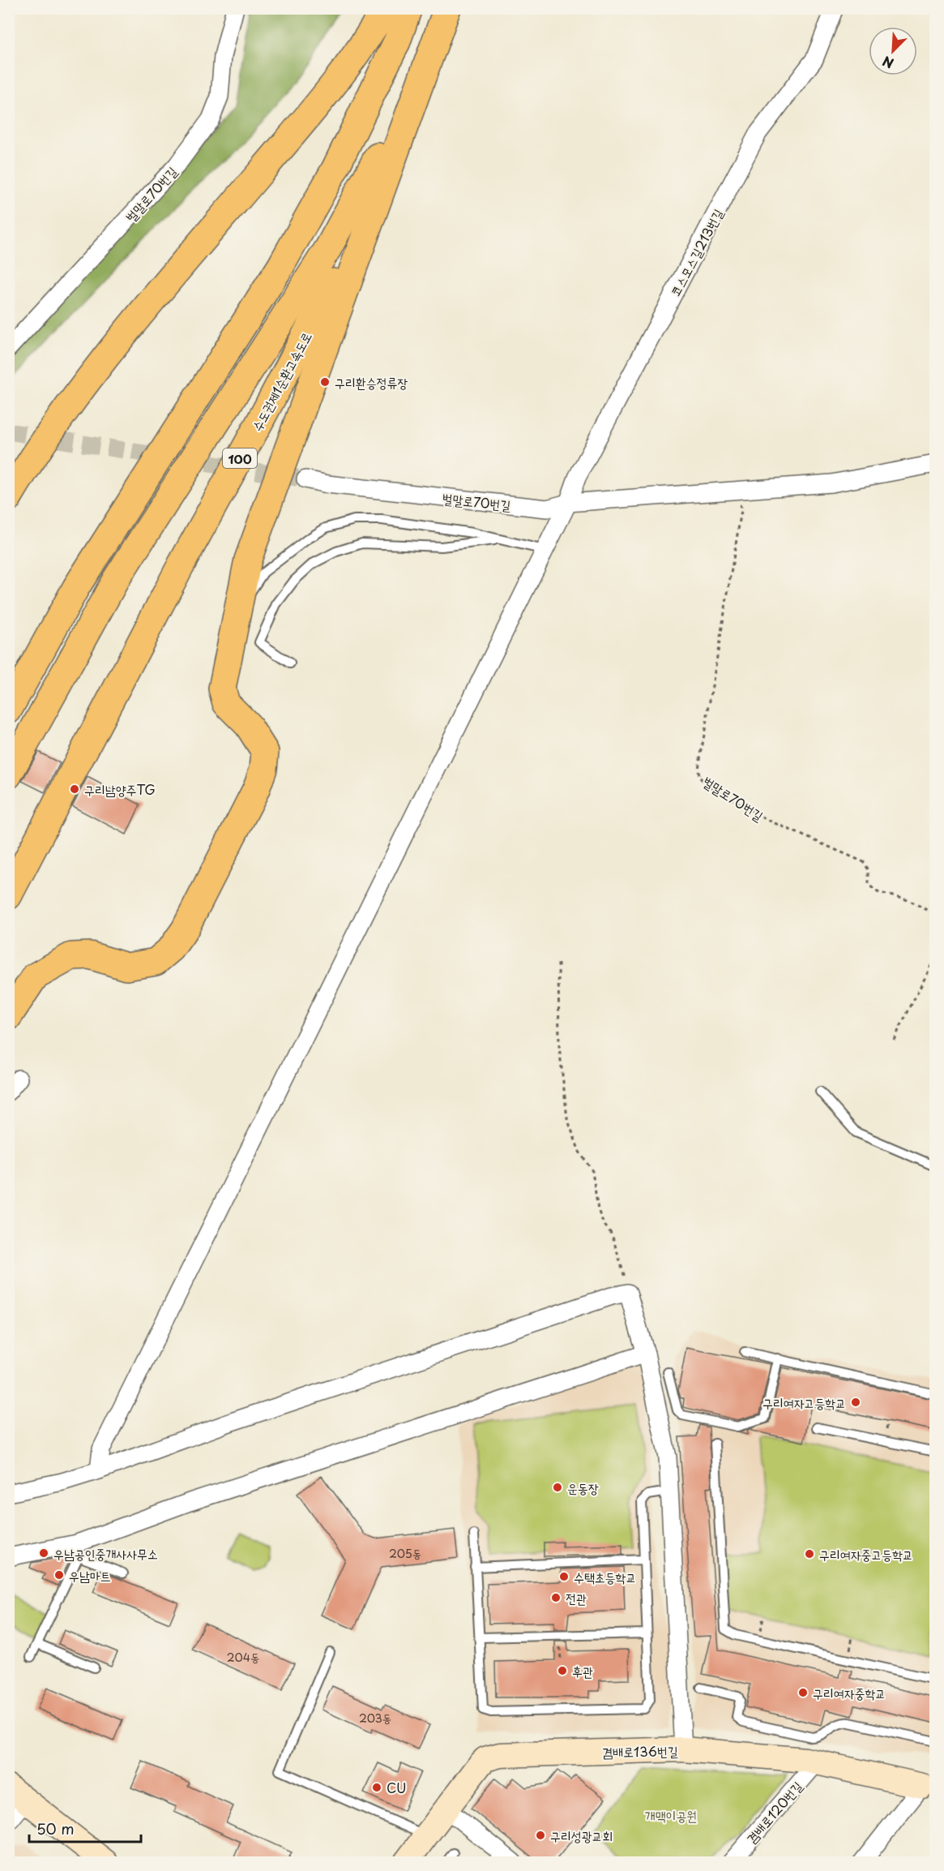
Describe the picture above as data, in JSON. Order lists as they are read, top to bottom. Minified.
{"streets":{"highway":["수도권제1순환고속도로","100"],"street":["벌말로70번길","코스모스길213번길","겸배로136번길","겸배로120번길"]},"crossings":[["벌말로70번길","코스모스길213번길"],["겸배로136번길","겸배로120번길"]],"parks":["개맥이공원"],"places":["구리환승정류장","구리남양주TG","구리여자고등학교","운동장","우남공인중개사사무소","구리여자중고등학교","우남마트","수택초등학교","전관","후관","구리여자중학교","CU","구리성광교회"],"house_numbers":["205동","204동","203동"],"scale_bar":"50 m","north":"bottom left"}
